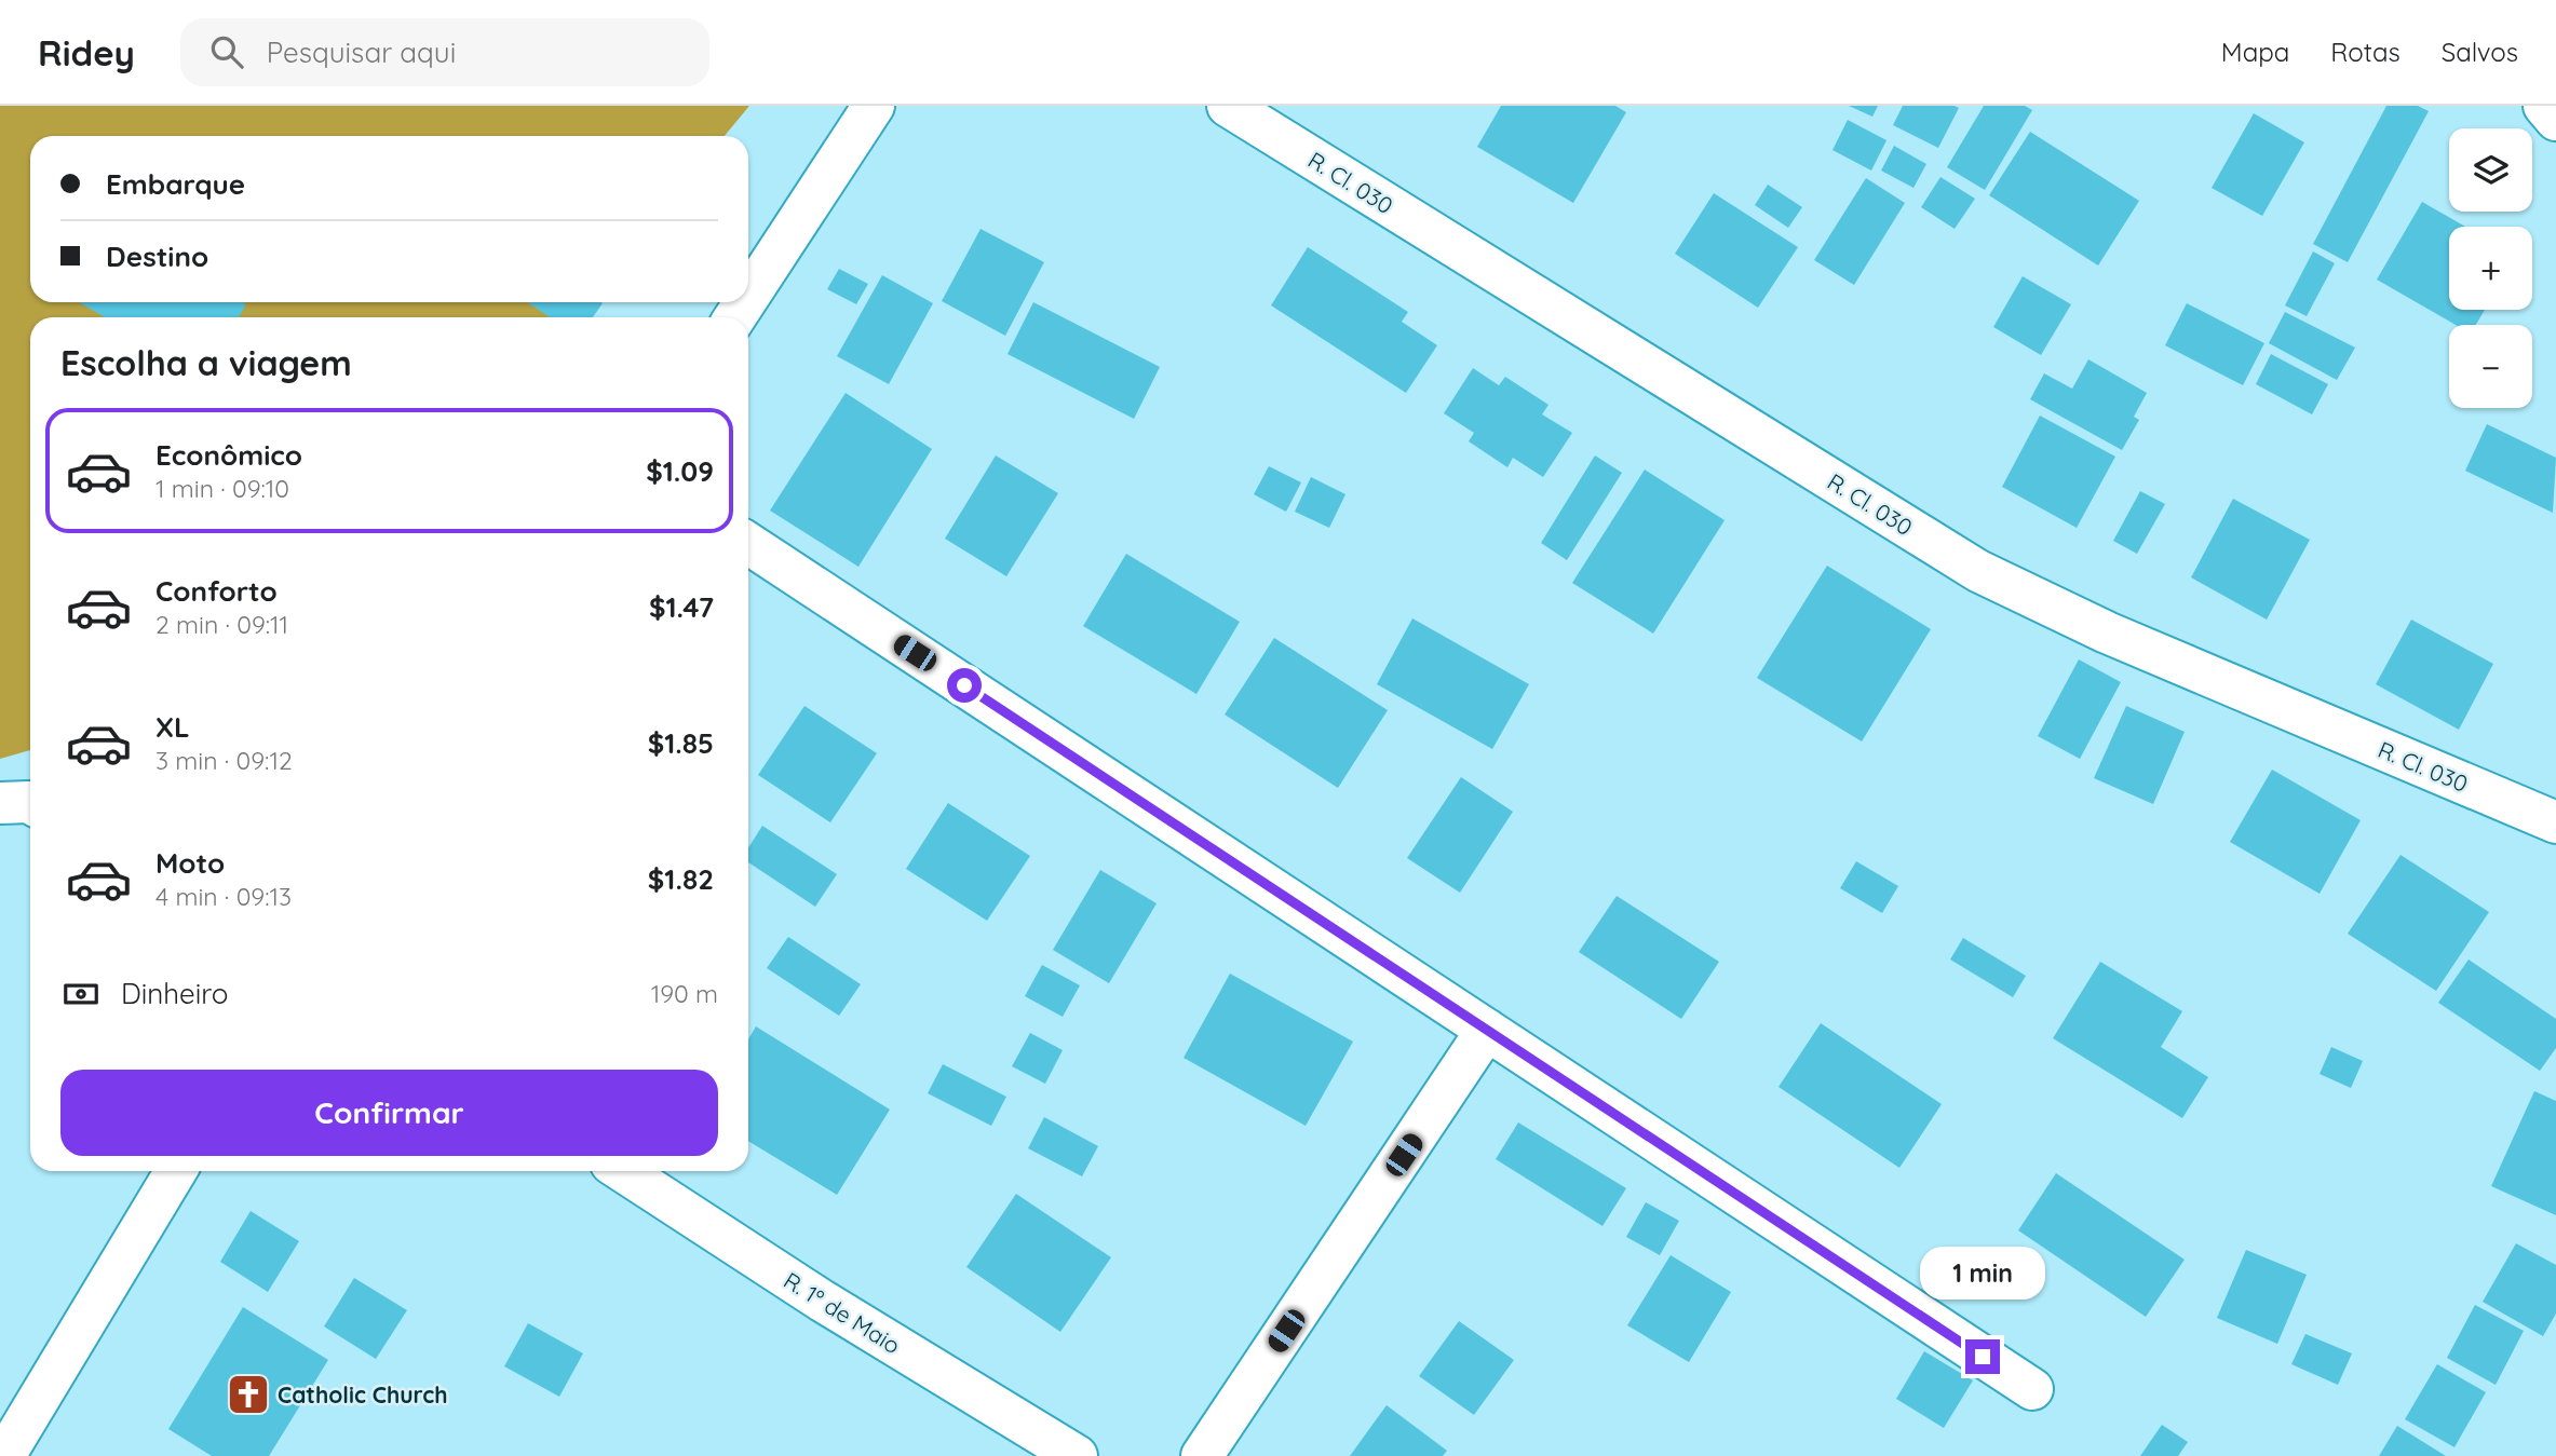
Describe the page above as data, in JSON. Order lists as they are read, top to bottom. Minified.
{"streets":{"street":["R. Cl. 030","R. 1º de Maio"]},"places":{"church":["Catholic Church"]},"page":{"header":"Ridey","search":"Pesquisar aqui","nav":["Mapa","Rotas","Salvos"],"map_buttons":["+","−"],"banner":["Embarque","Destino"],"heading":"Escolha a viagem","list":[{"name":"Econômico","note":"1 min · 09:10","value":"$1.09"},{"name":"Conforto","note":"2 min · 09:11","value":"$1.47"},{"name":"XL","note":"3 min · 09:12","value":"$1.85"},{"name":"Moto","note":"4 min · 09:13","value":"$1.82"}],"pay":["Dinheiro","190 m"],"buttons":"Confirmar","bubble":"1 min"}}
